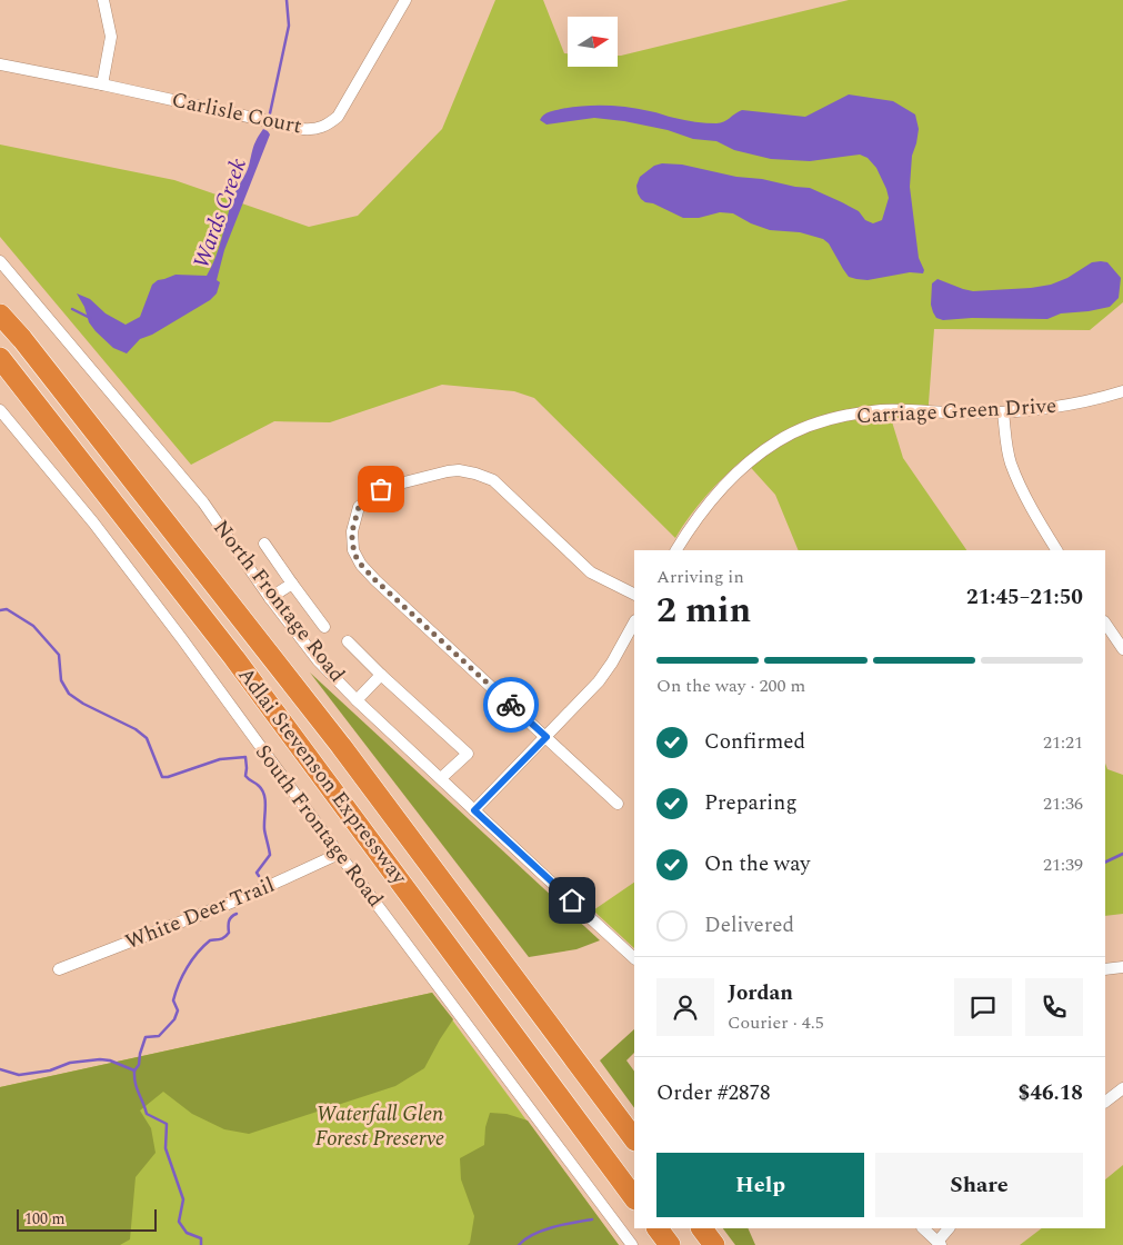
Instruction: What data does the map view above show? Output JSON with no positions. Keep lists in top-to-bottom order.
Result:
{
  "streets": {
    "highway": ["Adlai Stevenson Expressway"],
    "street": [
      "Carlisle Court",
      "Carriage Green Drive",
      "North Frontage Road",
      "South Frontage Road",
      "White Deer Trail"
    ]
  },
  "crossings": [
    ["South Frontage Road", "White Deer Trail"]
  ],
  "water": ["Wards Creek"],
  "parks": ["Waterfall Glen Forest Preserve"],
  "scale_bar": "100 m",
  "north": "right",
  "page": {
    "heading": ["2 min", "Arriving in", "21:45–21:50"],
    "panel": [
      "Jordan",
      "Courier · 4.5",
      "Order #2878",
      "$46.18"
    ],
    "bar": "On the way · 200 m",
    "list": [
      ["Confirmed", "21:21"],
      ["Preparing", "21:36"],
      ["On the way", "21:39"],
      "Delivered"
    ],
    "buttons": ["Help", "Share"],
    "scale": "100 m"
  }
}
